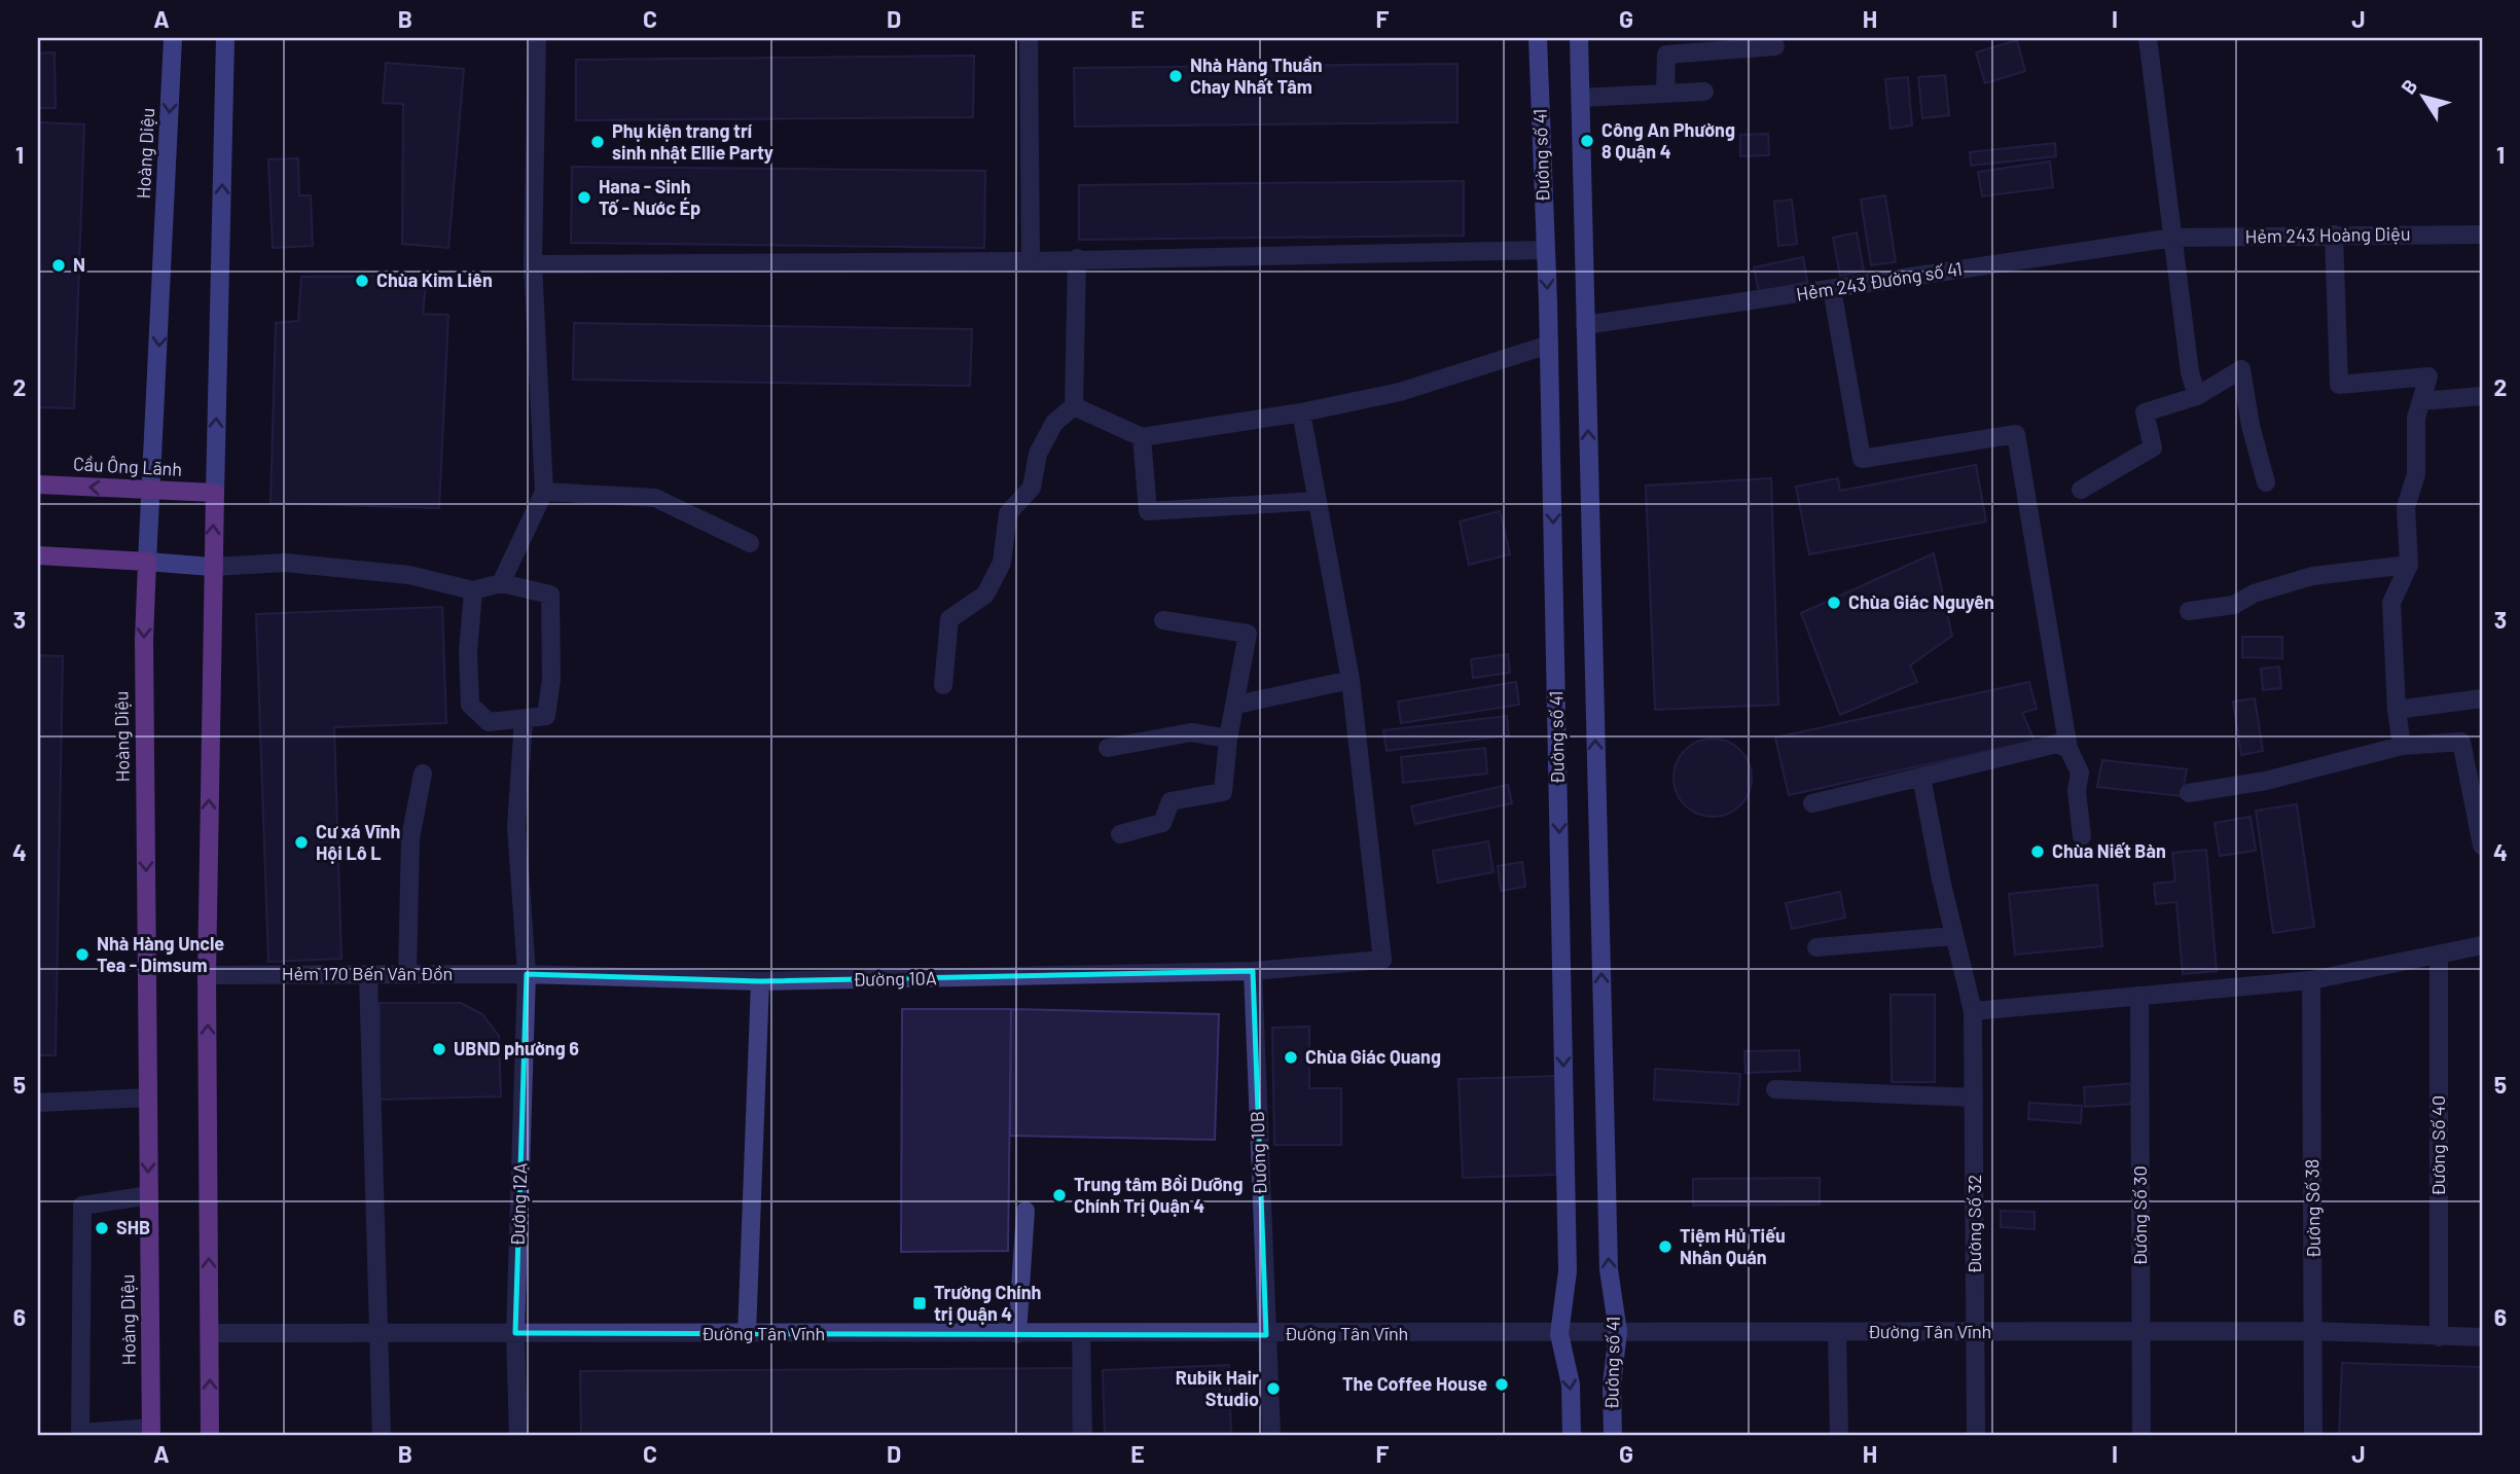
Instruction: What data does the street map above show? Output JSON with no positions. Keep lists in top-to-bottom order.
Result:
{
  "streets": {
    "main road": ["Hoàng Diệu", "Cầu Ông Lãnh"],
    "street": [
      "Đường số 41",
      "Hẻm 243 Hoàng Diệu",
      "Hẻm 243 Đường số 41",
      "Hẻm 170 Bến Vân Đồn",
      "Đường 10A",
      "Đường Số 40",
      "Đường 10B",
      "Đường 12A",
      "Đường Số 38",
      "Đường Số 30",
      "Đường Số 32",
      "Đường Tân Vĩnh"
    ]
  },
  "crossings": [
    ["Hoàng Diệu", "Cầu Ông Lãnh"],
    ["Đường số 41", "Hẻm 243 Đường số 41"],
    ["Đường số 41", "Đường Tân Vĩnh"],
    ["Hẻm 243 Hoàng Diệu", "Hẻm 243 Đường số 41"],
    ["Hẻm 170 Bến Vân Đồn", "Đường 10A"],
    ["Hẻm 170 Bến Vân Đồn", "Đường 12A"],
    ["Đường 10A", "Đường 10B"],
    ["Đường 10A", "Đường 12A"],
    ["Đường Số 40", "Đường Tân Vĩnh"],
    ["Đường 10B", "Đường Tân Vĩnh"],
    ["Đường 12A", "Đường Tân Vĩnh"],
    ["Đường Số 38", "Đường Tân Vĩnh"],
    ["Đường Số 30", "Đường Tân Vĩnh"],
    ["Đường Số 32", "Đường Tân Vĩnh"]
  ],
  "places": {
    "other": [
      "Nhà Hàng Thuần Chay Nhất Tâm",
      "Công An Phường 8 Quận 4",
      "Phụ kiện trang trí sinh nhật Ellie Party",
      "Hana - Sinh Tố - Nước Ép",
      "N",
      "Chùa Kim Liên",
      "Chùa Giác Nguyên",
      "Cư xá Vĩnh Hội Lô L",
      "Chùa Niết Bàn",
      "Nhà Hàng Uncle Tea - Dimsum",
      "UBND phường 6",
      "Chùa Giác Quang",
      "Trung tâm Bồi Dưỡng Chính Trị Quận 4",
      "SHB",
      "Tiệm Hủ Tiếu Nhân Quán",
      "The Coffee House",
      "Rubik Hair Studio"
    ],
    "transit": ["Trường Chính trị Quận 4"]
  },
  "north": "top left",
  "grid": {
    "columns": [
      "A",
      "B",
      "C",
      "D",
      "E",
      "F",
      "G",
      "H",
      "I",
      "J"
    ],
    "rows": [
      "1",
      "2",
      "3",
      "4",
      "5",
      "6"
    ]
  }
}
